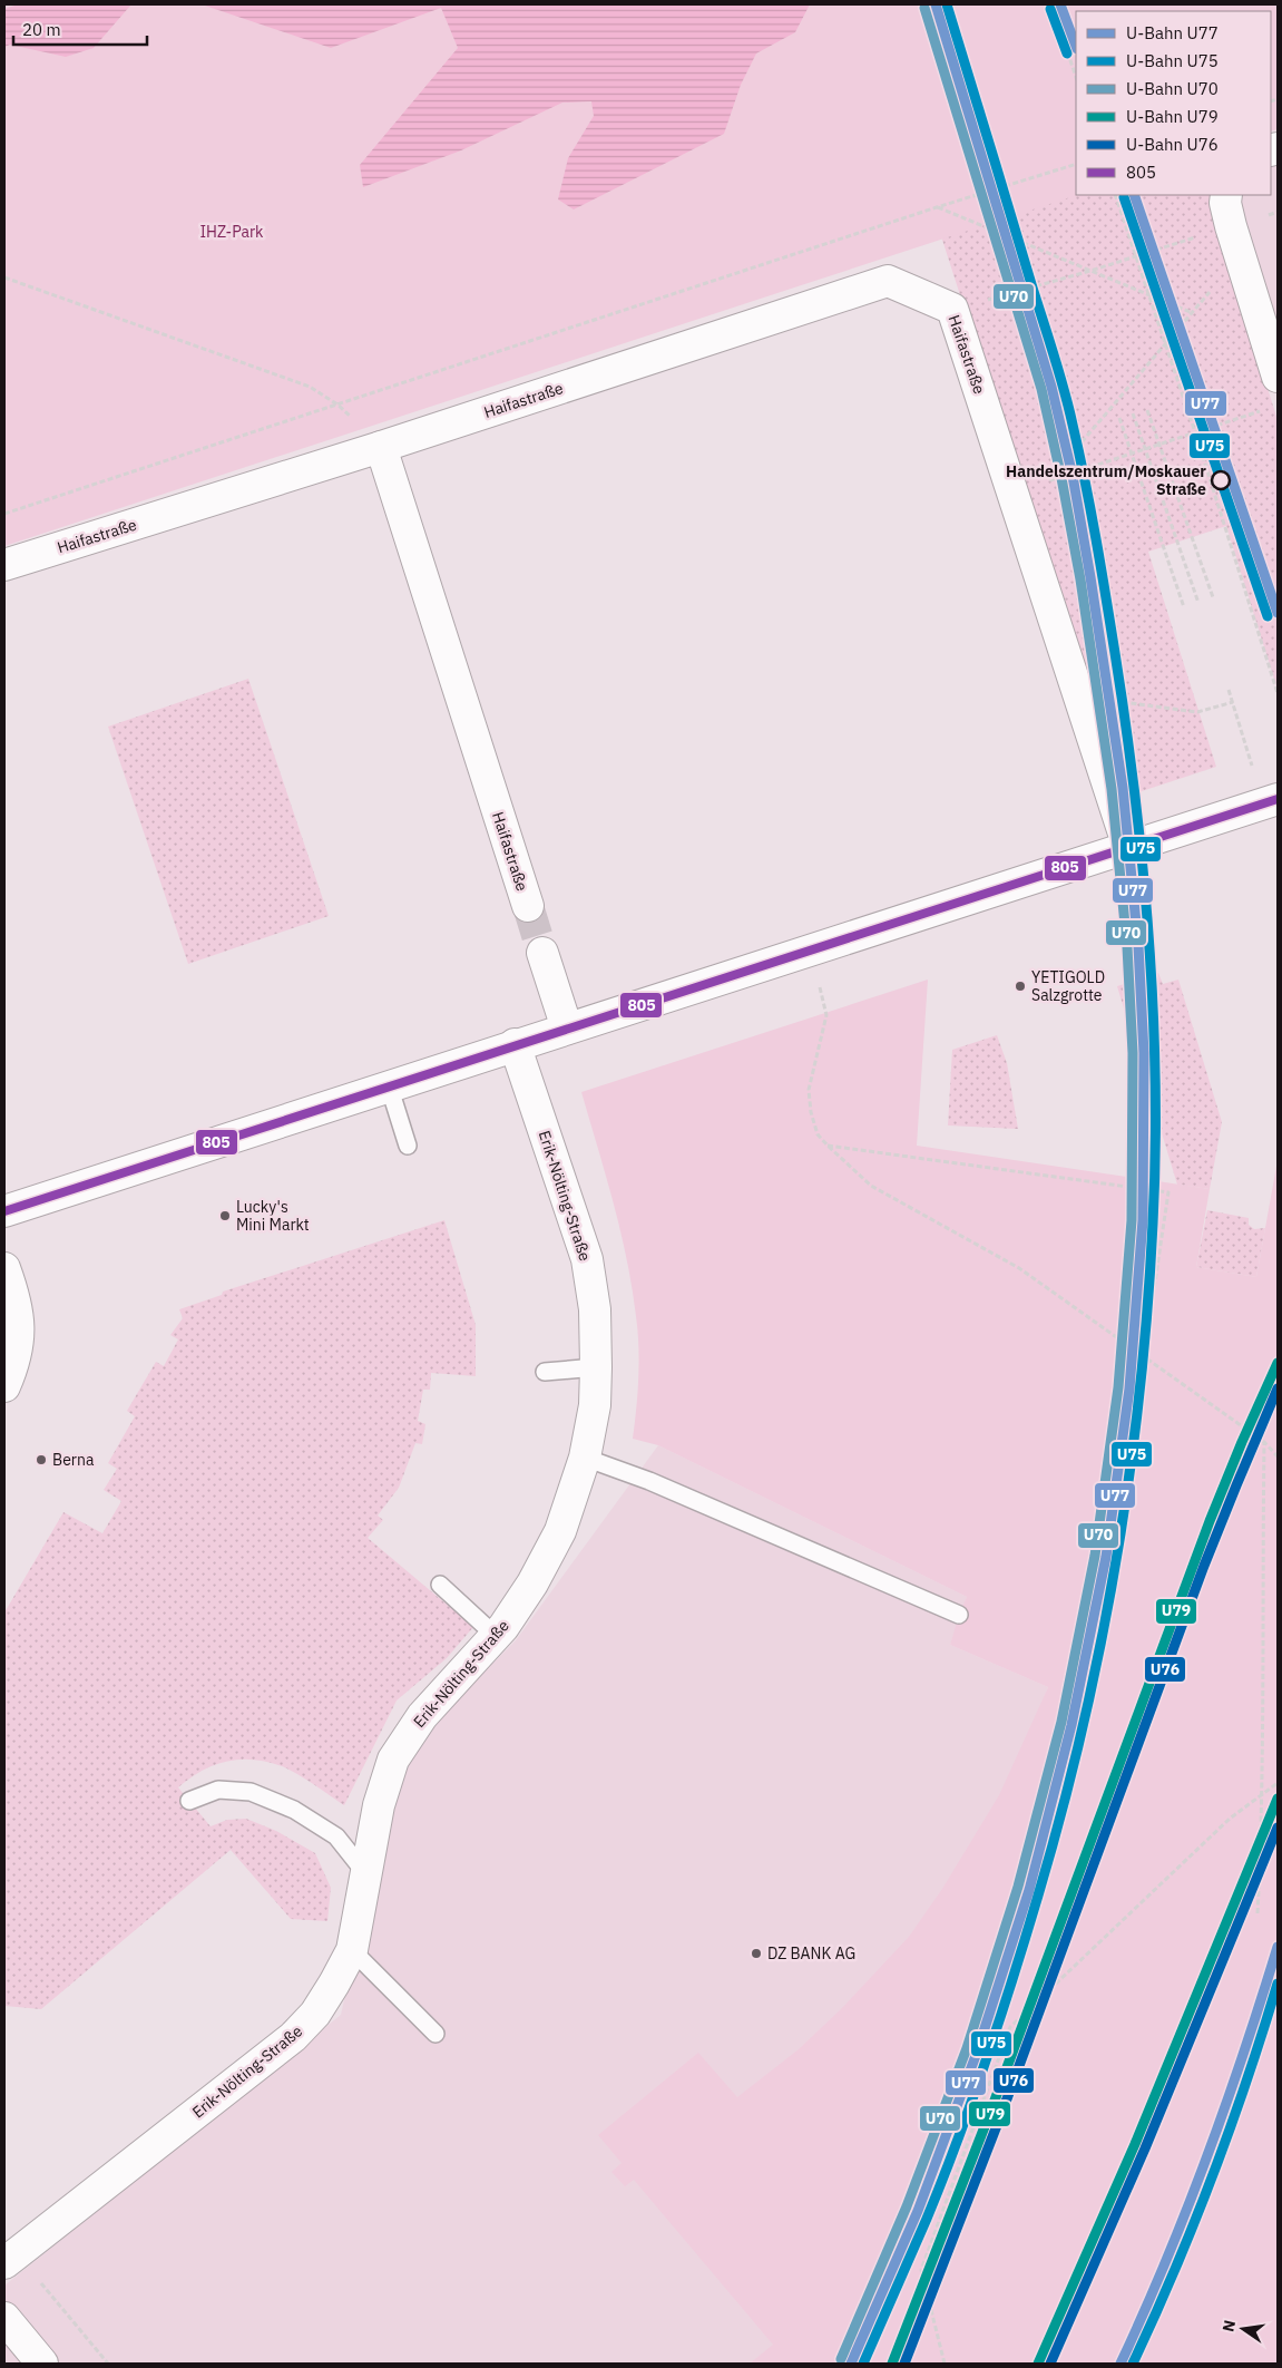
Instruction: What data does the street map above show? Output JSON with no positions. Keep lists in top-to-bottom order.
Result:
{
  "streets": {
    "street": ["Haifastraße", "Erik-Nölting-Straße"]
  },
  "parks": ["IHZ-Park"],
  "places": [
    "Handelszentrum/Moskauer Straße",
    "YETIGOLD Salzgrotte",
    "Lucky's Mini Markt",
    "Berna",
    "DZ BANK AG"
  ],
  "lines": [
    "metro line U77",
    "metro line U75",
    "metro line U70",
    "transit line 805",
    "metro line U79",
    "metro line U76"
  ],
  "legend": [
    "U-Bahn U77",
    "U-Bahn U75",
    "U-Bahn U70",
    "U-Bahn U79",
    "U-Bahn U76",
    "805"
  ],
  "scale_bar": "20 m",
  "north": "left"
}
